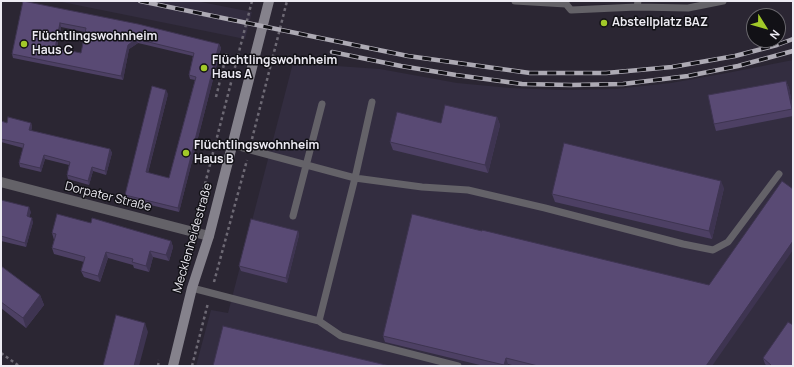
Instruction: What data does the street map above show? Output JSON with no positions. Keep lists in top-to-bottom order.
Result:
{
  "streets": {
    "main road": ["Mecklenheidestraße"],
    "street": ["Dorpater Straße"]
  },
  "crossings": [
    ["Dorpater Straße", "Mecklenheidestraße"]
  ],
  "places": [
    "Abstellplatz BAZ",
    "Flüchtlingswohnheim Haus C",
    "Flüchtlingswohnheim Haus A",
    "Flüchtlingswohnheim Haus B"
  ],
  "north": "bottom right"
}
